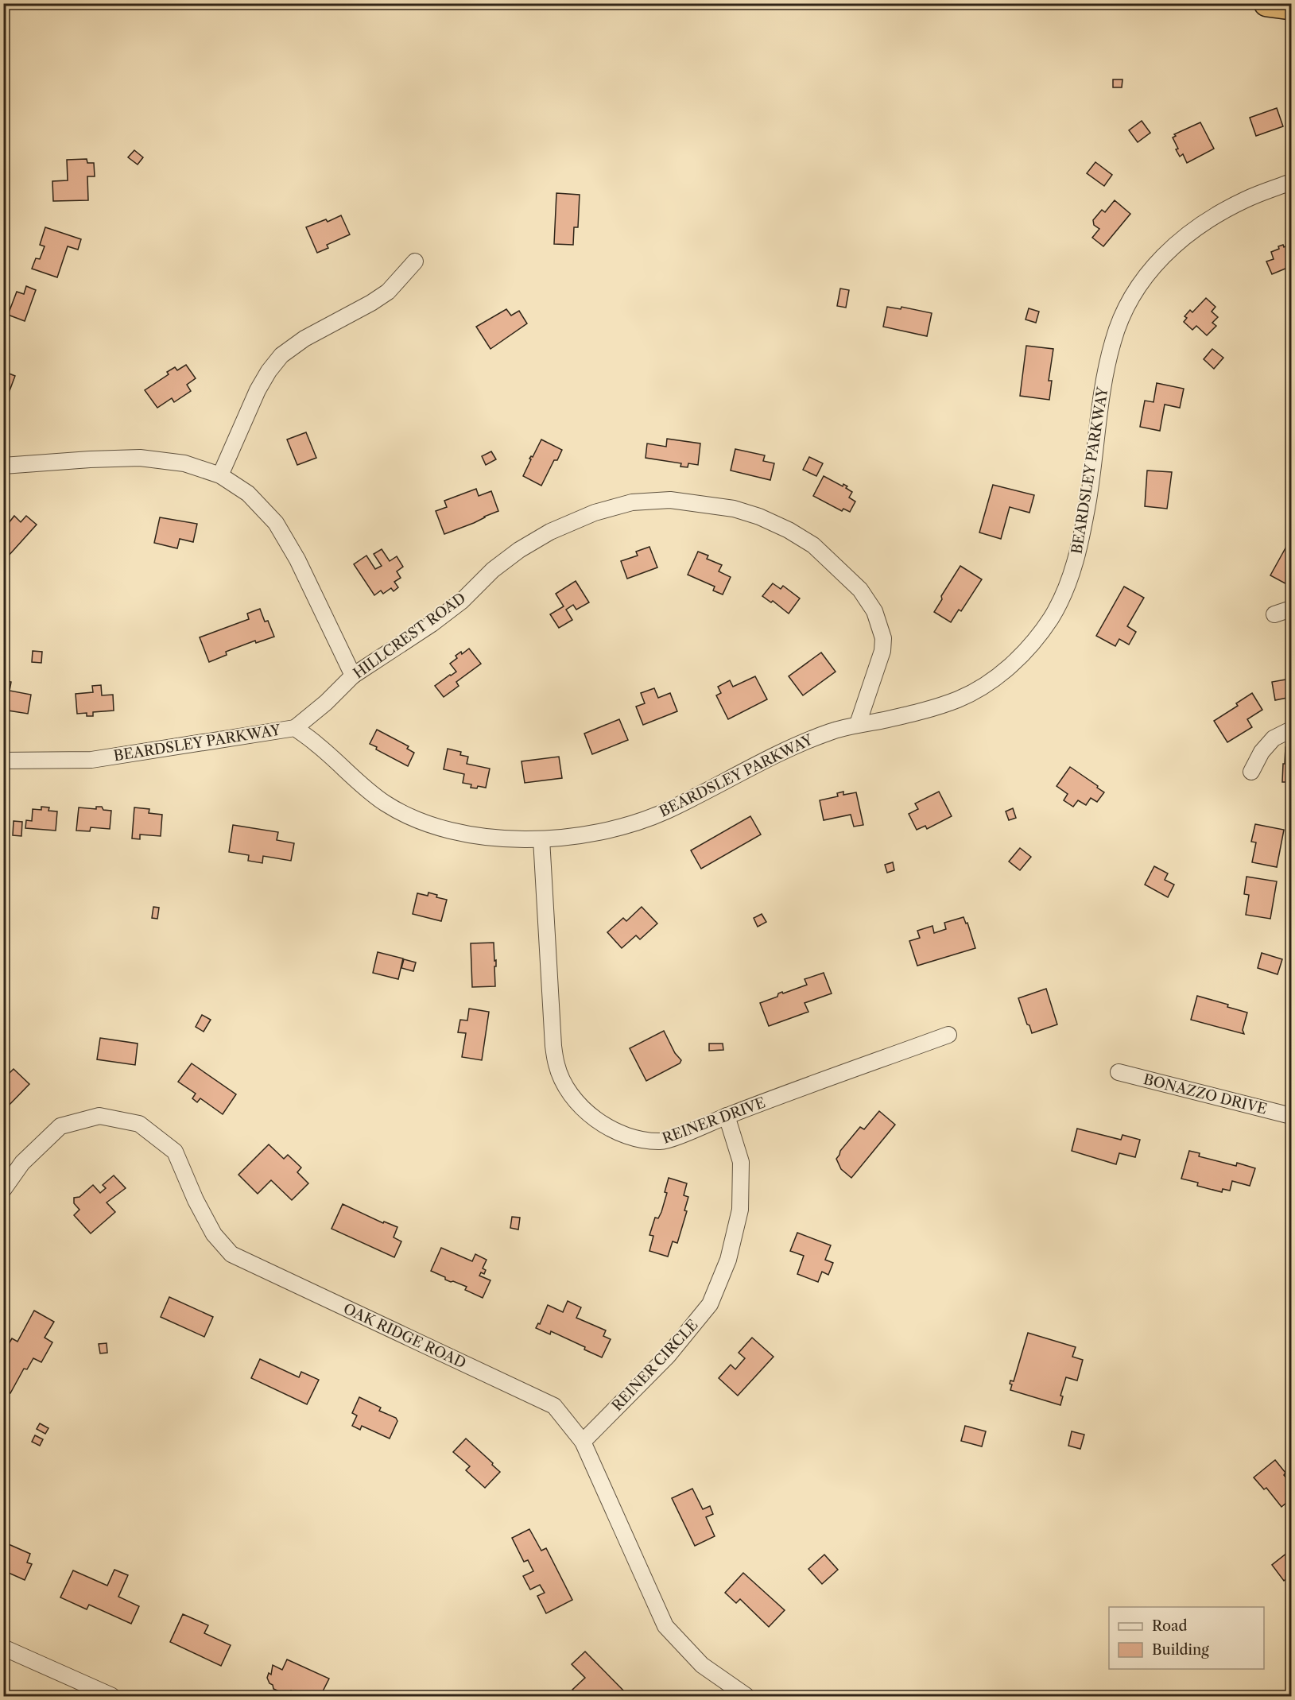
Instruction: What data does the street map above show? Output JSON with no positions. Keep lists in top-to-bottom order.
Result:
{
  "streets": {
    "street": [
      "BEARDSLEY PARKWAY",
      "HILLCREST ROAD",
      "BONAZZO DRIVE",
      "REINER DRIVE",
      "OAK RIDGE ROAD",
      "REINER CIRCLE"
    ]
  },
  "crossings": [
    ["BEARDSLEY PARKWAY", "HILLCREST ROAD"],
    ["BEARDSLEY PARKWAY", "REINER DRIVE"],
    ["REINER DRIVE", "REINER CIRCLE"],
    ["OAK RIDGE ROAD", "REINER CIRCLE"]
  ],
  "legend": ["Road", "Building"]
}
